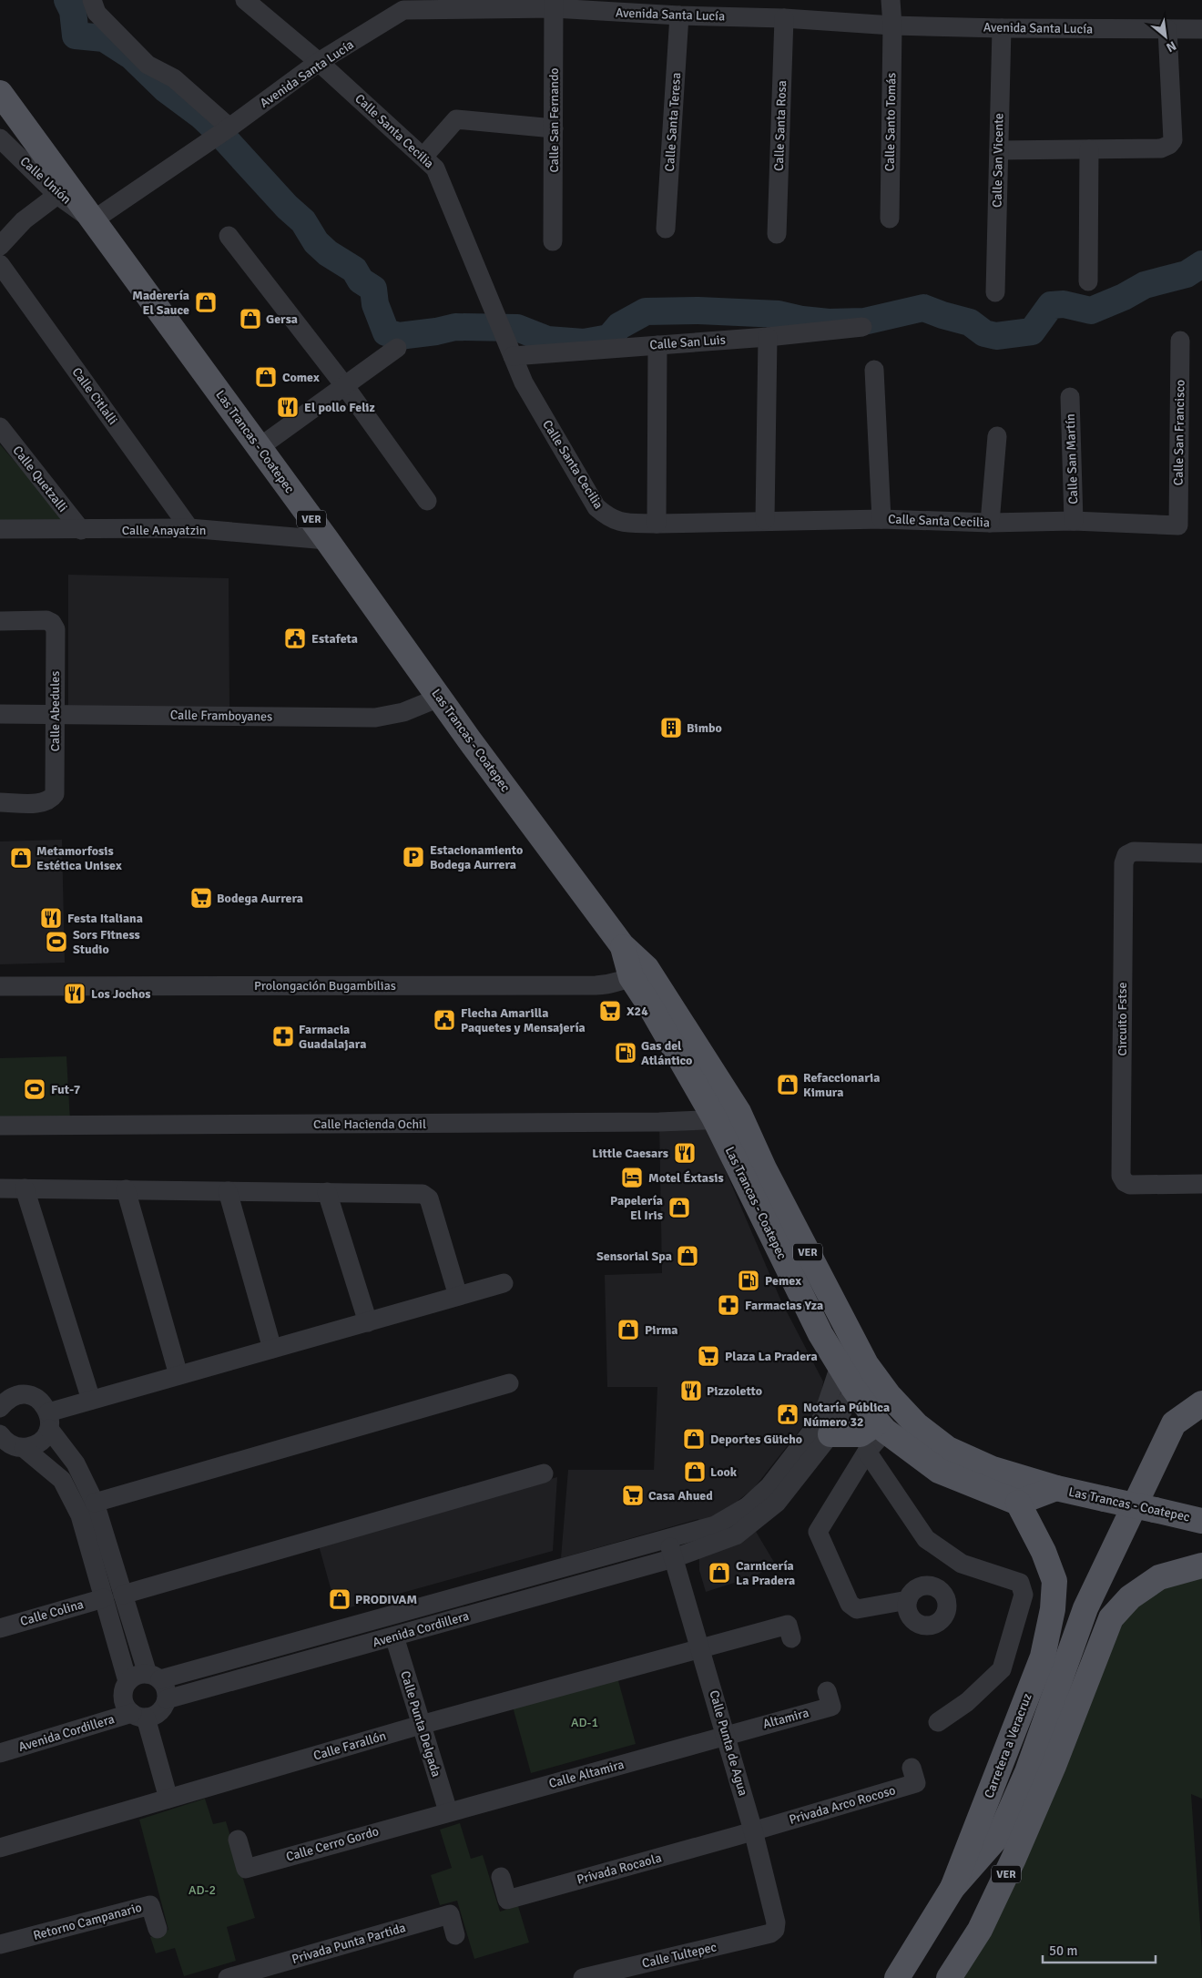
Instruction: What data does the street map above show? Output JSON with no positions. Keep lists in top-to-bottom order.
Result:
{
  "streets": {
    "main road": ["Las Trancas - Coatepec", "VER", "Carretera a Veracruz"],
    "street": [
      "Avenida Santa Lucía",
      "Calle San Fernando",
      "Calle Santa Teresa",
      "Calle Santo Tomás",
      "Calle Santa Rosa",
      "Calle Santa Cecilia",
      "Calle San Vicente",
      "Calle Unión",
      "Calle San Luis",
      "Calle Citlalli",
      "Calle San Francisco",
      "Calle San Martín",
      "Calle Quetzalli",
      "Calle Anayatzin",
      "Calle Abedules",
      "Calle Framboyanes",
      "Prolongación Bugambilias",
      "Circuito Fstse",
      "Calle Hacienda Ochil",
      "Calle Colina",
      "Avenida Cordillera",
      "Altamira",
      "Calle Punta Delgada",
      "Calle Punta de Agua",
      "Calle Farallón",
      "Calle Altamira",
      "Privada Arco Rocoso",
      "Calle Cerro Gordo",
      "Privada Rocaola",
      "Retorno Campanario",
      "Privada Punta Partida",
      "Calle Tultepec"
    ]
  },
  "crossings": [
    ["Avenida Santa Lucía", "Calle San Fernando"],
    ["Avenida Santa Lucía", "Calle Santa Teresa"],
    ["Avenida Santa Lucía", "Calle Santo Tomás"],
    ["Avenida Santa Lucía", "Calle Santa Rosa"],
    ["Avenida Santa Lucía", "Calle Santa Cecilia"],
    ["Avenida Santa Lucía", "Calle San Vicente"],
    ["Avenida Santa Lucía", "Calle Unión"],
    ["Avenida Santa Lucía", "Las Trancas - Coatepec"],
    ["Calle Santa Cecilia", "Calle San Luis"],
    ["Calle Santa Cecilia", "Calle San Francisco"],
    ["Calle Santa Cecilia", "Calle San Martín"],
    ["Calle Unión", "Las Trancas - Coatepec"],
    ["Calle Citlalli", "Calle Anayatzin"],
    ["Las Trancas - Coatepec", "Calle Anayatzin"],
    ["Las Trancas - Coatepec", "Calle Framboyanes"],
    ["Las Trancas - Coatepec", "Prolongación Bugambilias"],
    ["Las Trancas - Coatepec", "Calle Hacienda Ochil"],
    ["Las Trancas - Coatepec", "Avenida Cordillera"],
    ["Las Trancas - Coatepec", "Carretera a Veracruz"],
    ["Calle Quetzalli", "Calle Anayatzin"],
    ["Calle Abedules", "Calle Framboyanes"],
    ["Avenida Cordillera", "Calle Punta Delgada"],
    ["Avenida Cordillera", "Calle Punta de Agua"],
    ["Altamira", "Calle Punta de Agua"],
    ["Altamira", "Calle Altamira"],
    ["Calle Punta Delgada", "Calle Farallón"],
    ["Calle Punta Delgada", "Calle Altamira"],
    ["Calle Punta Delgada", "Calle Cerro Gordo"],
    ["Calle Punta de Agua", "Calle Farallón"],
    ["Calle Punta de Agua", "Calle Altamira"],
    ["Calle Punta de Agua", "Privada Arco Rocoso"],
    ["Calle Punta de Agua", "Privada Rocaola"],
    ["Calle Punta de Agua", "Calle Tultepec"],
    ["Calle Altamira", "Calle Cerro Gordo"],
    ["Privada Arco Rocoso", "Privada Rocaola"]
  ],
  "parks": ["AD-1", "AD-2"],
  "places": {
    "shop": [
      "Maderería El Sauce",
      "Gersa",
      "Comex",
      "Metamorfosis Estética Unisex",
      "Refaccionaria Kimura",
      "Papelería El Iris",
      "Sensorial Spa",
      "Pirma",
      "Deportes Güicho",
      "Look",
      "Carnicería La Pradera",
      "PRODIVAM"
    ],
    "restaurant": [
      "El pollo Feliz",
      "Festa Italiana",
      "Los Jochos",
      "Little Caesars",
      "Pizzoletto"
    ],
    "public building": ["Estafeta", "Flecha Amarilla Paquetes y Mensajería", "Notaría Pública Número 32"],
    "building": ["Bimbo"],
    "parking": ["Estacionamiento Bodega Aurrera"],
    "supermarket": [
      "Bodega Aurrera",
      "X24",
      "Plaza La Pradera",
      "Casa Ahued"
    ],
    "sports": ["Sors Fitness Studio", "Fut-7"],
    "pharmacy": ["Farmacia Guadalajara", "Farmacias Yza"],
    "fuel station": ["Gas del Atlántico", "Pemex"],
    "hotel": ["Motel Éxtasis"]
  },
  "scale_bar": "50 m",
  "north": "bottom right"
}
